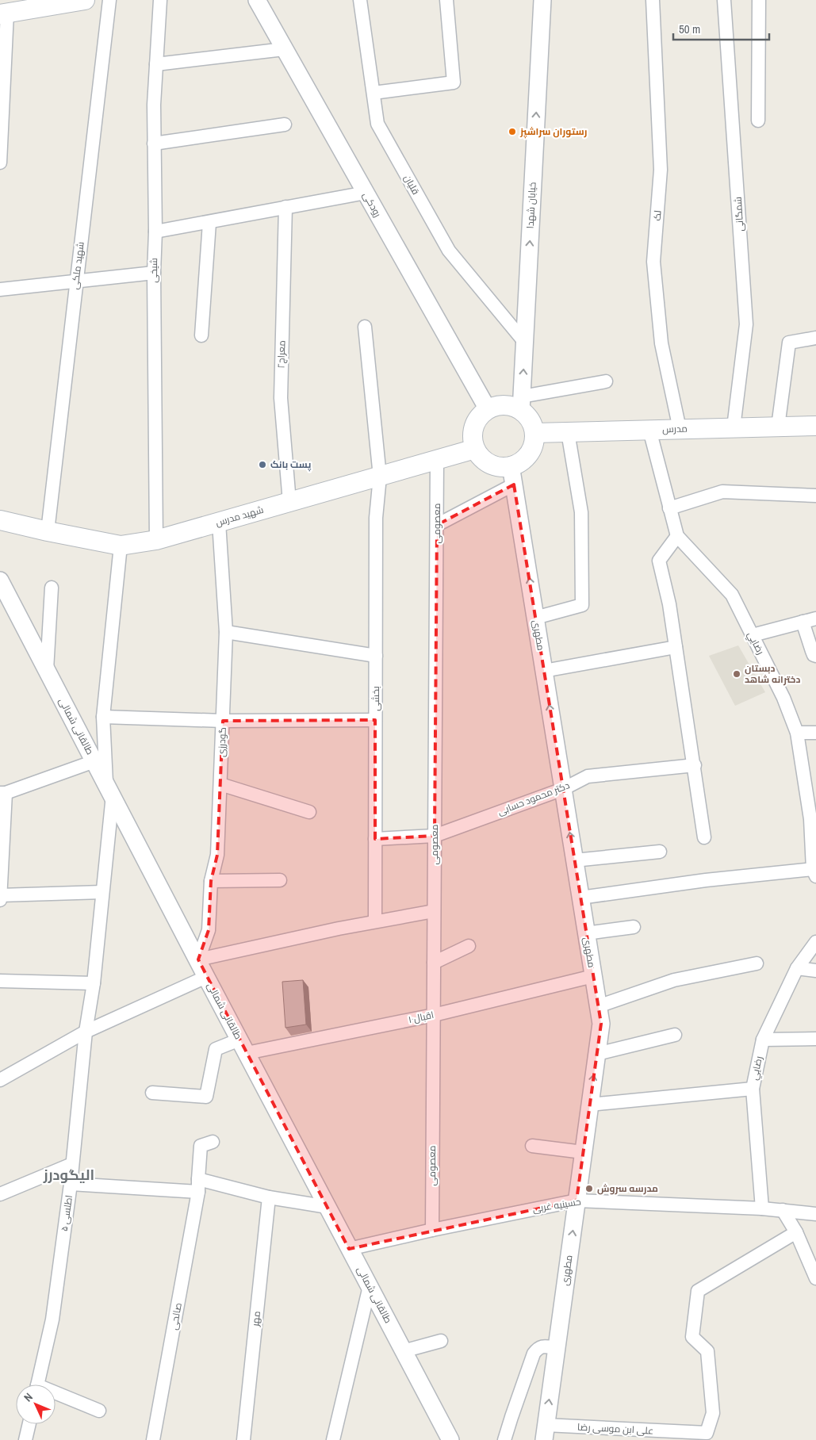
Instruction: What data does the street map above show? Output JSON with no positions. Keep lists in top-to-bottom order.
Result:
{
  "streets": {
    "main road": ["مدرس", "شهید مدرس"],
    "street": [
      "قلیان",
      "رودکی",
      "خیابان شهدا",
      "شمگانی",
      "لک",
      "شهید ملکی",
      "شیخی",
      "معراج۲",
      "معصومی",
      "مطهری",
      "رضایي",
      "بخشی",
      "طالقانی شمالی",
      "گودرزی",
      "دکتر محمود حسابی",
      "اقبال۱۰",
      "حسینیه غربی",
      "اطلسی ۵",
      "صالحی",
      "مهر",
      "علی ابن موسی رضا"
    ]
  },
  "crossings": [
    ["قلیان", "خیابان شهدا"],
    ["رودکی", "خیابان شهدا"],
    ["رودکی", "مدرس"],
    ["رودکی", "شهید مدرس"],
    ["رودکی", "مطهری"],
    ["خیابان شهدا", "مدرس"],
    ["خیابان شهدا", "شهید مدرس"],
    ["خیابان شهدا", "مطهری"],
    ["شمگانی", "مدرس"],
    ["لک", "مدرس"],
    ["شهید ملکی", "شهید مدرس"],
    ["شیخی", "شهید مدرس"],
    ["معراج۲", "شهید مدرس"],
    ["مدرس", "شهید مدرس"],
    ["مدرس", "مطهری"],
    ["مدرس", "رضایي"],
    ["شهید مدرس", "معصومی"],
    ["شهید مدرس", "مطهری"],
    ["شهید مدرس", "بخشی"],
    ["شهید مدرس", "گودرزی"],
    ["شهید مدرس", "اطلسی ۵"],
    ["معصومی", "دکتر محمود حسابی"],
    ["معصومی", "اقبال۱۰"],
    ["معصومی", "حسینیه غربی"],
    ["مطهری", "دکتر محمود حسابی"],
    ["مطهری", "اقبال۱۰"],
    ["مطهری", "حسینیه غربی"],
    ["مطهری", "علی ابن موسی رضا"],
    ["رضایي", "حسینیه غربی"],
    ["بخشی", "دکتر محمود حسابی"],
    ["طالقانی شمالی", "گودرزی"],
    ["طالقانی شمالی", "اقبال۱۰"],
    ["طالقانی شمالی", "حسینیه غربی"],
    ["طالقانی شمالی", "اطلسی ۵"]
  ],
  "one_way": ["خیابان شهدا"],
  "districts": ["الیگودرز"],
  "places": [
    "رستوران سراشپز",
    "پست بانک",
    "دبستان دخترانه شاهد",
    "مدرسه سروش"
  ],
  "scale_bar": "50 m",
  "north": "top left"
}
